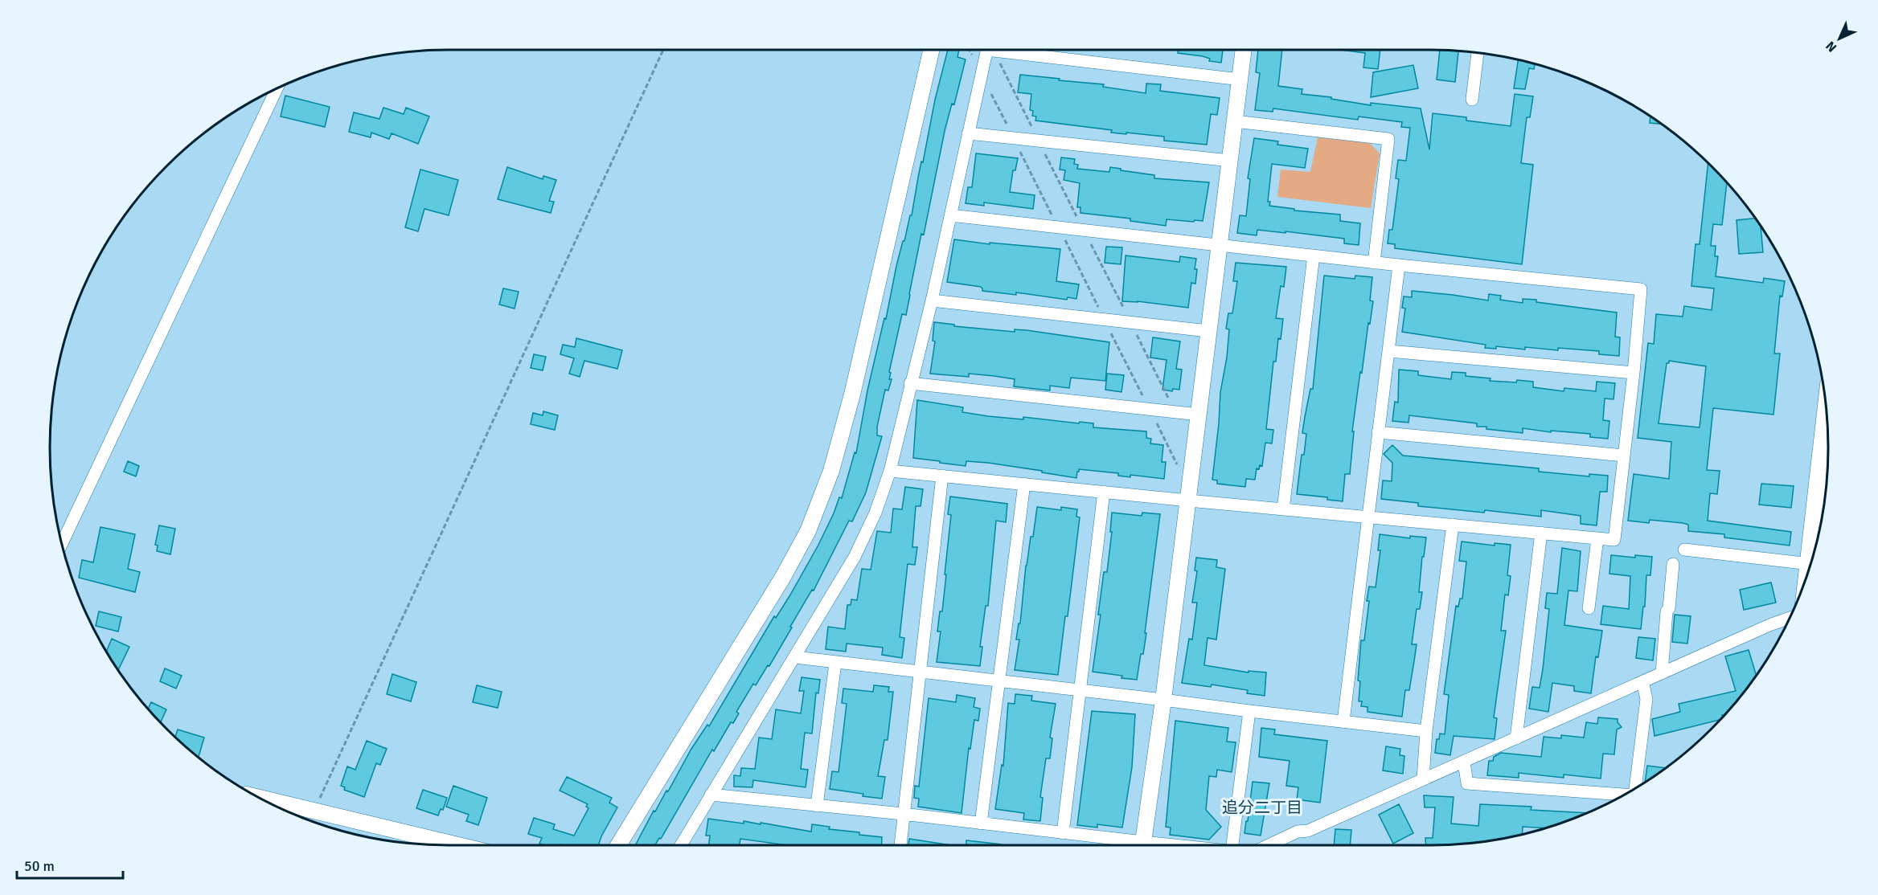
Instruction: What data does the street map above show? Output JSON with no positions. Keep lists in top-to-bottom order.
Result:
{
  "districts": ["追分二丁目"],
  "scale_bar": "50 m",
  "north": "bottom left"
}
